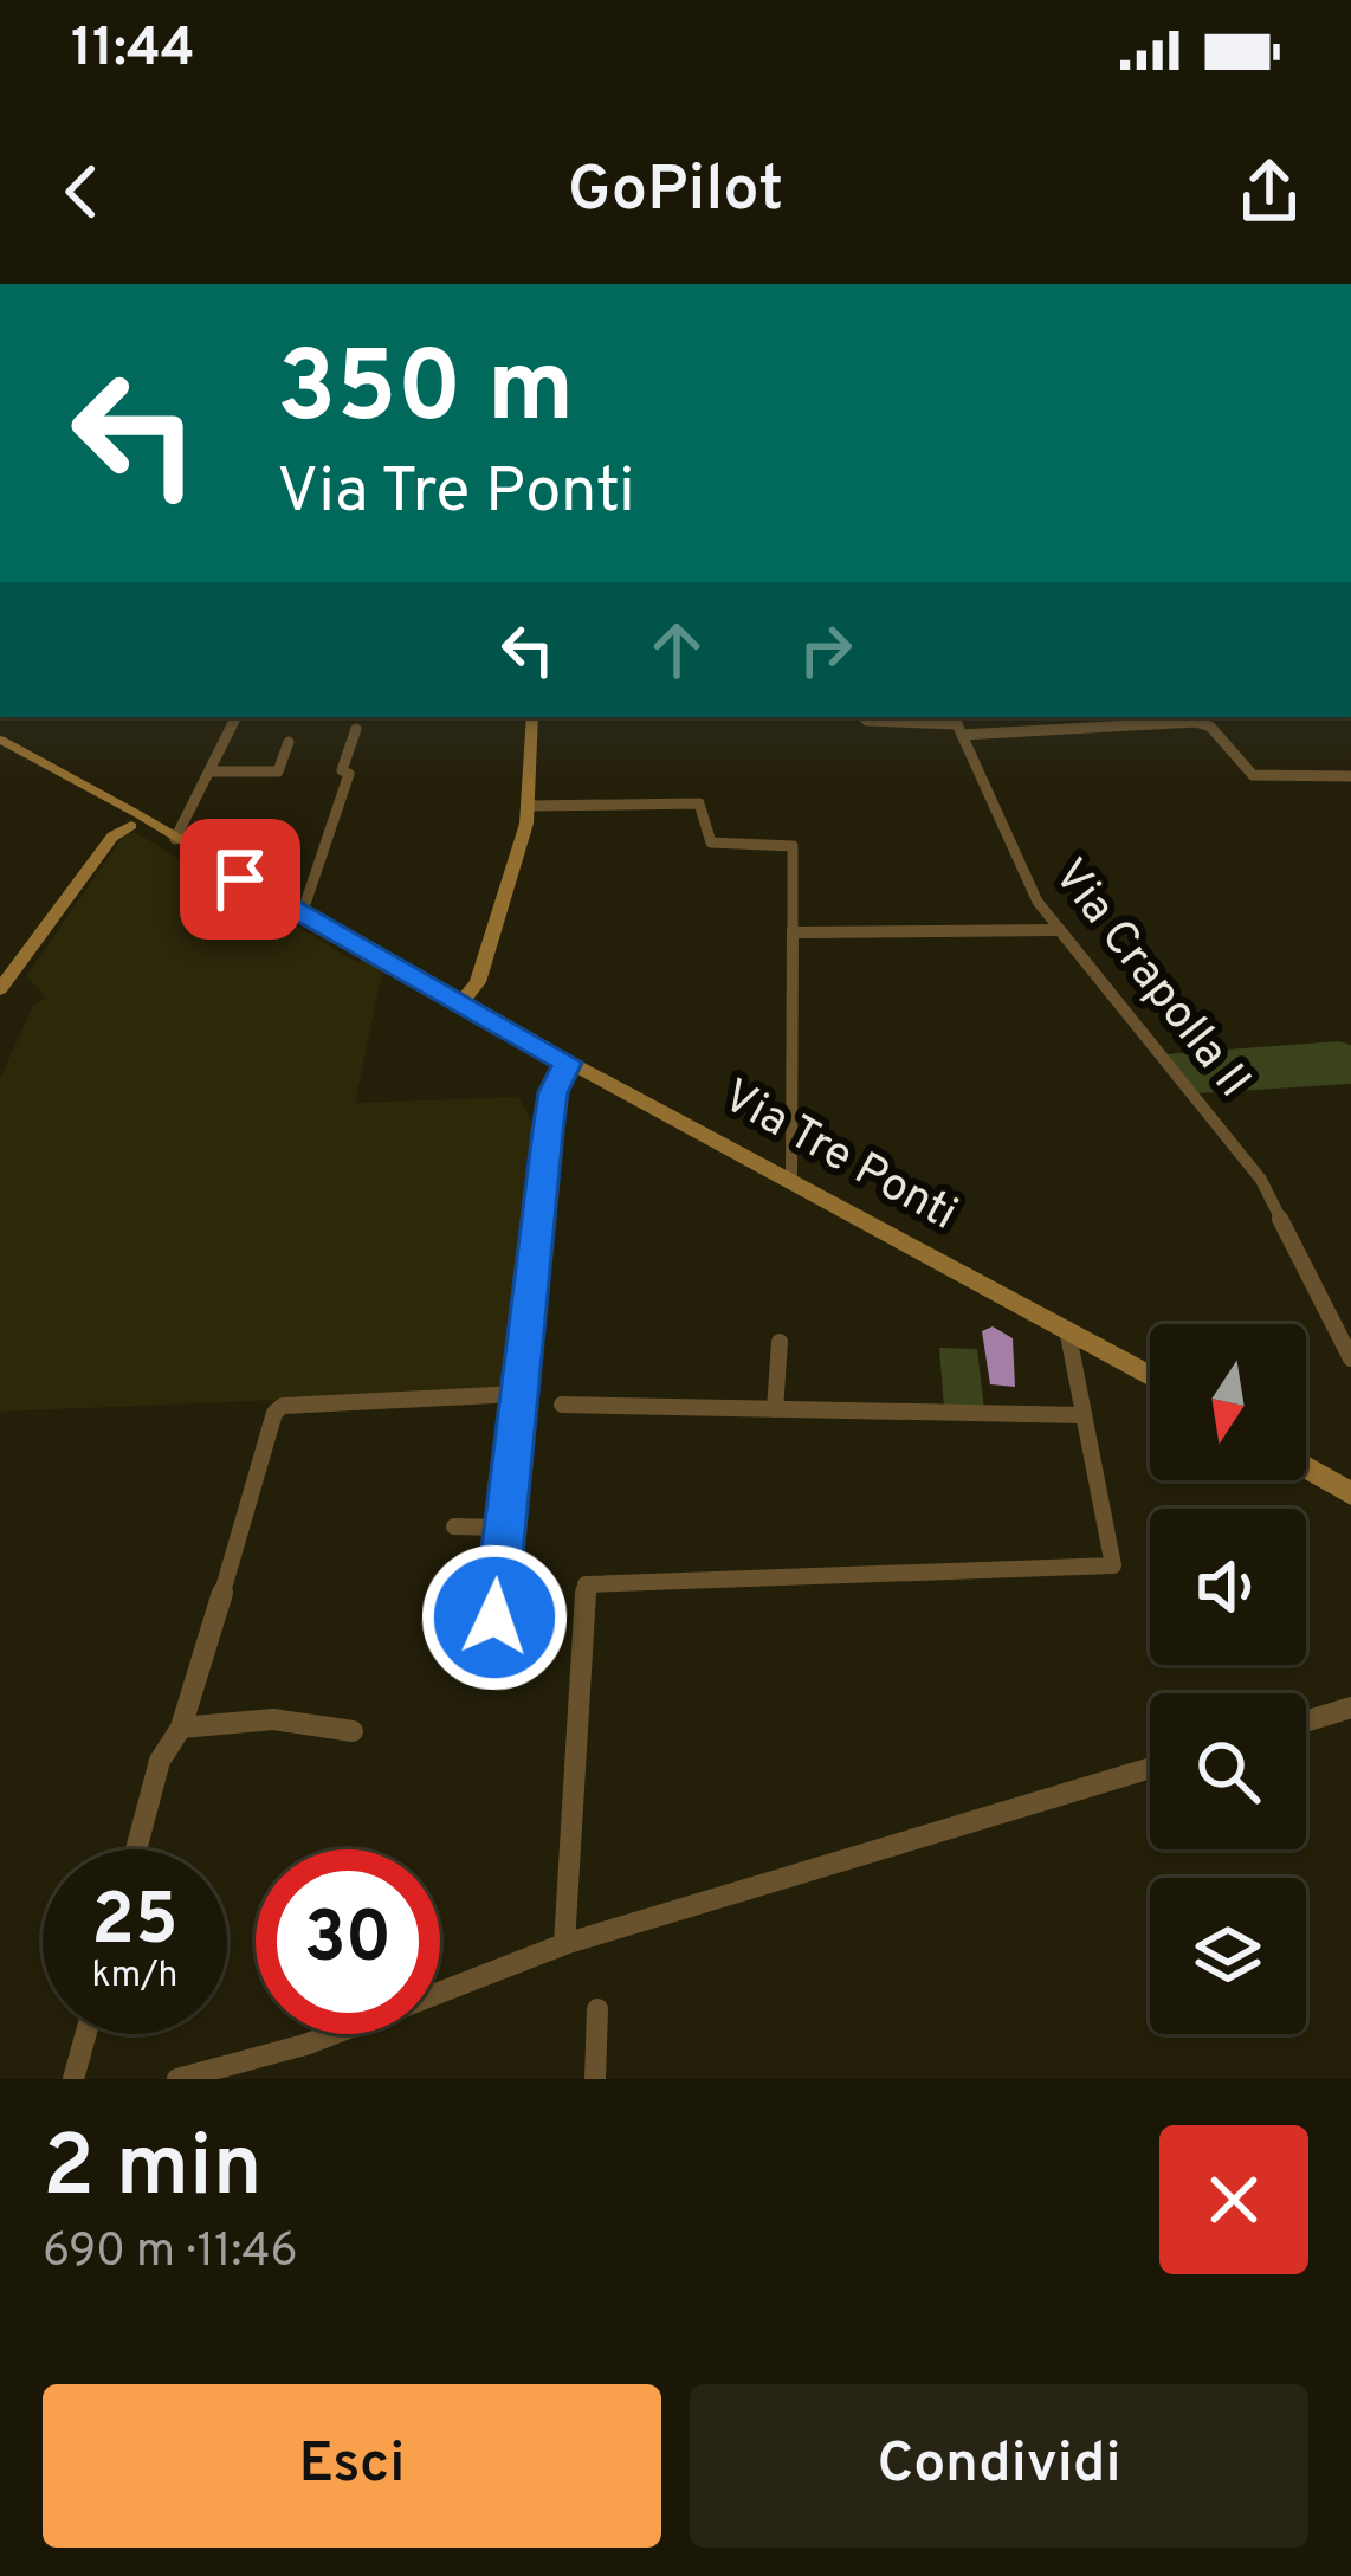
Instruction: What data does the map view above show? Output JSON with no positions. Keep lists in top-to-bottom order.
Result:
{
  "streets": {
    "street": ["Via Crapolla II", "Via Tre Ponti"]
  },
  "north": "bottom",
  "page": {
    "status": "11:44",
    "header": "GoPilot",
    "turn": ["350 m", "Via Tre Ponti"],
    "speed": "25 km/h",
    "limit": "30",
    "heading": ["2 min", "690 m · 11:46"],
    "buttons": ["Esci", "Condividi"]
  }
}
